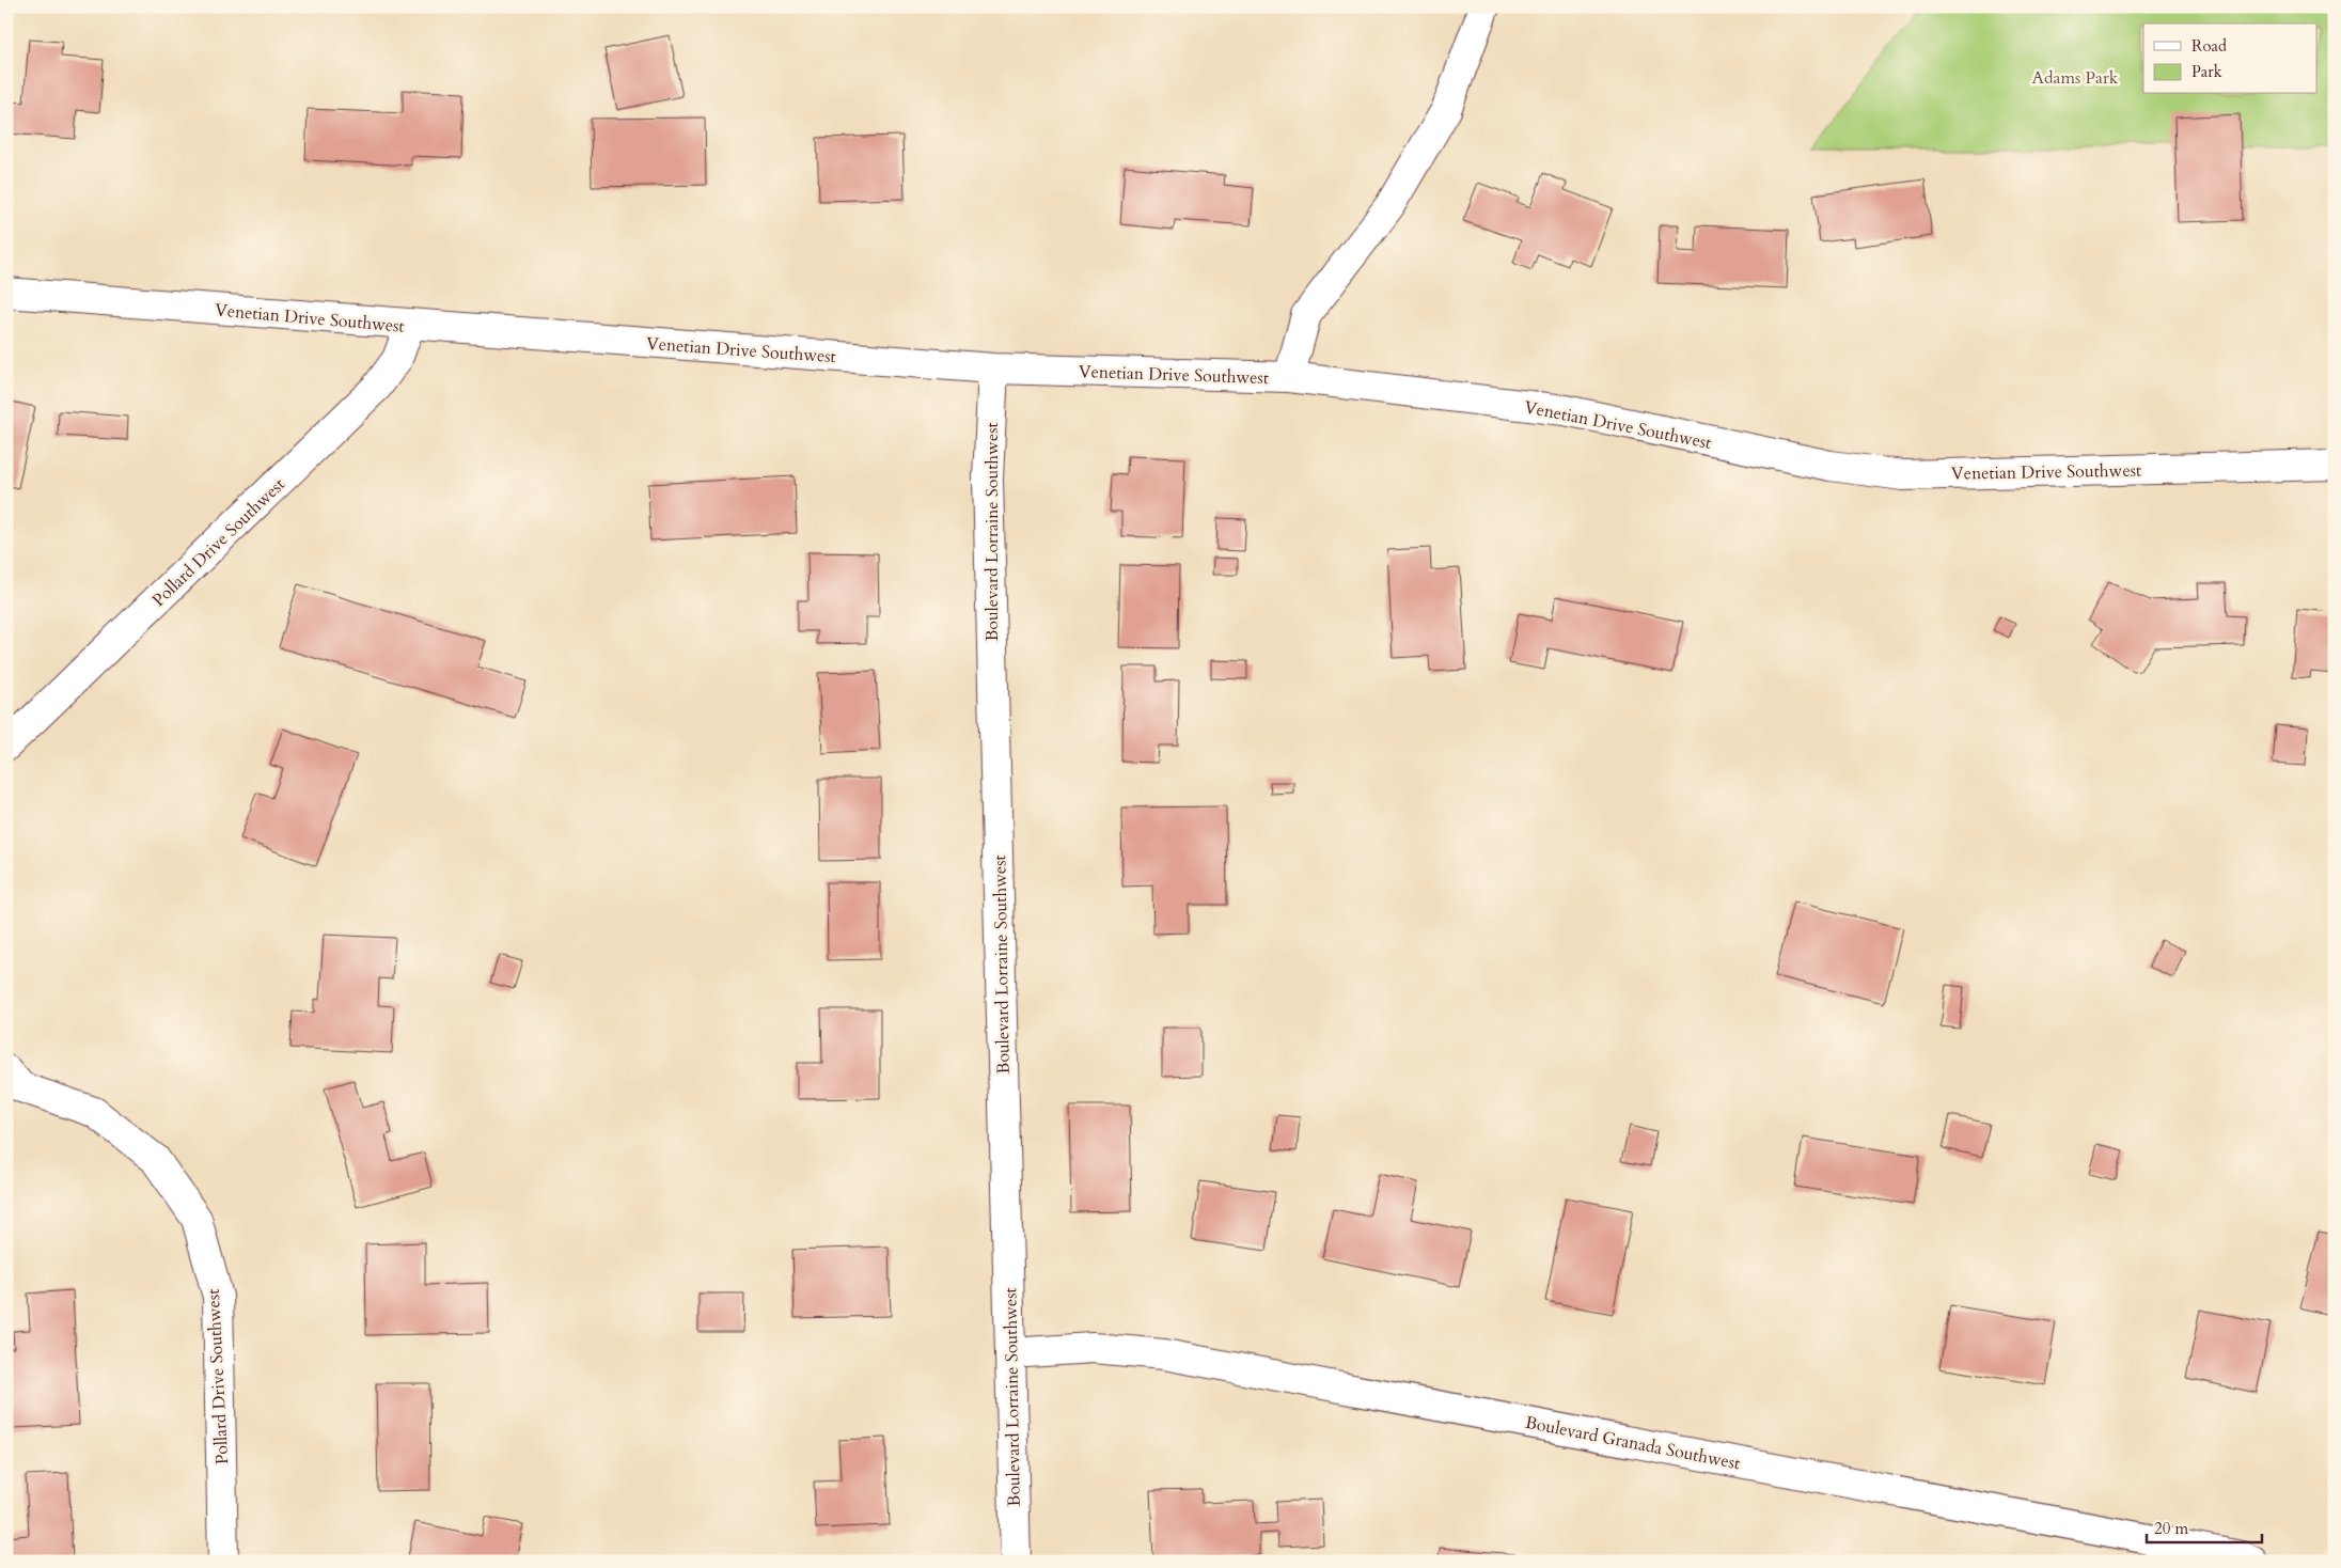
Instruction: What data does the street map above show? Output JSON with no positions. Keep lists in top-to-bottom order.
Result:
{
  "streets": {
    "street": [
      "Venetian Drive Southwest",
      "Boulevard Lorraine Southwest",
      "Pollard Drive Southwest",
      "Boulevard Granada Southwest"
    ]
  },
  "crossings": [
    ["Venetian Drive Southwest", "Boulevard Lorraine Southwest"],
    ["Venetian Drive Southwest", "Pollard Drive Southwest"],
    ["Boulevard Lorraine Southwest", "Boulevard Granada Southwest"]
  ],
  "parks": ["Adams Park"],
  "legend": ["Road", "Park"],
  "scale_bar": "20 m"
}
